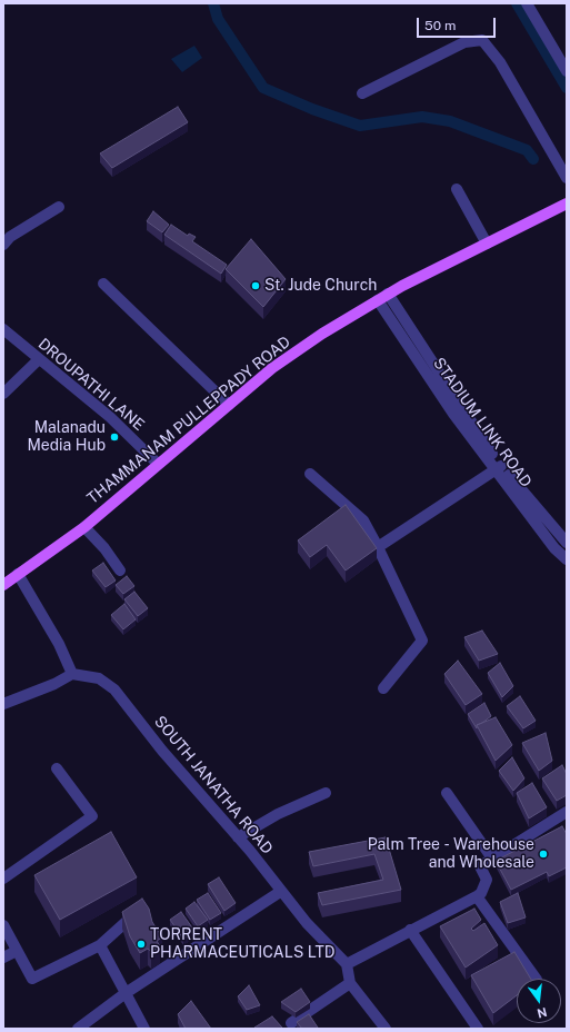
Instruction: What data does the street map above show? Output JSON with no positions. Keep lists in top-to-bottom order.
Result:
{
  "streets": {
    "main road": ["THAMMANAM PULLEPPADY ROAD"],
    "street": ["DROUPATHI LANE", "STADIUM LINK ROAD", "SOUTH JANATHA ROAD"]
  },
  "crossings": [
    ["DROUPATHI LANE", "THAMMANAM PULLEPPADY ROAD"],
    ["THAMMANAM PULLEPPADY ROAD", "STADIUM LINK ROAD"]
  ],
  "places": [
    "St. Jude Church",
    "Malanadu Media Hub",
    "Palm Tree - Warehouse and Wholesale",
    "TORRENT PHARMACEUTICALS LTD"
  ],
  "scale_bar": "50 m",
  "north": "bottom"
}
